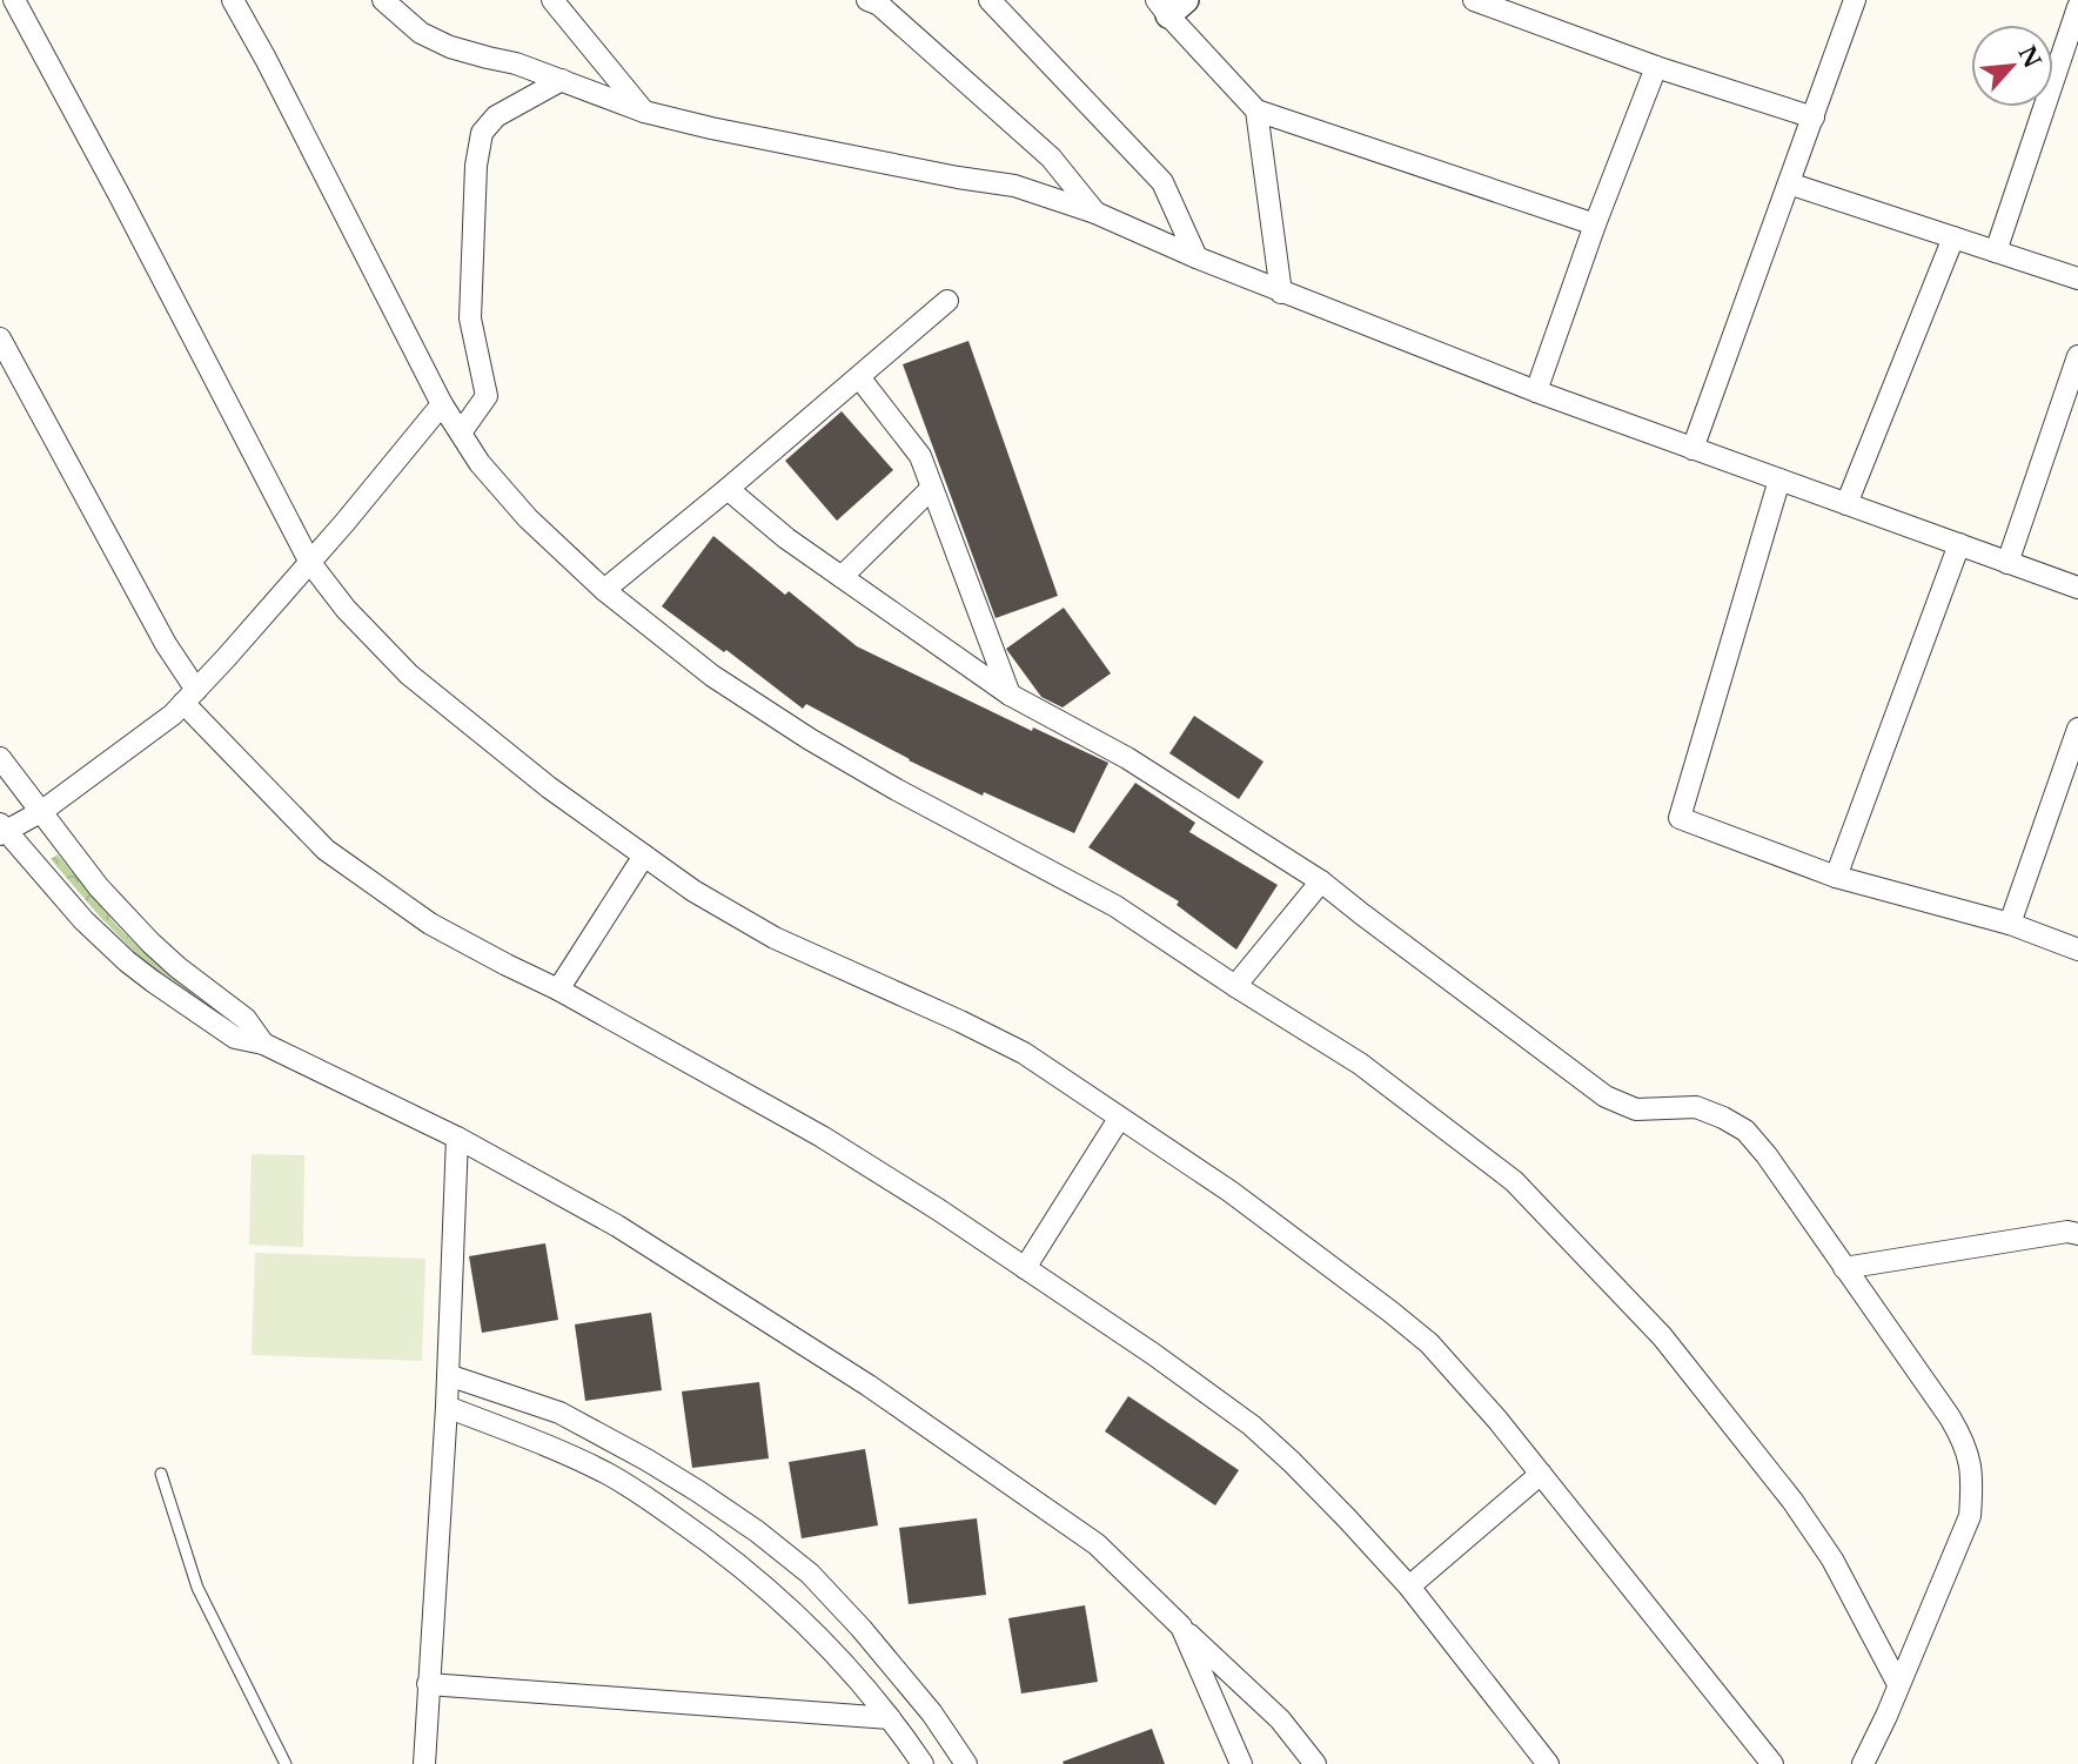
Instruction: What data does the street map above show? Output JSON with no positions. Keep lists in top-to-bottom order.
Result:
{
  "north": "top right"
}
